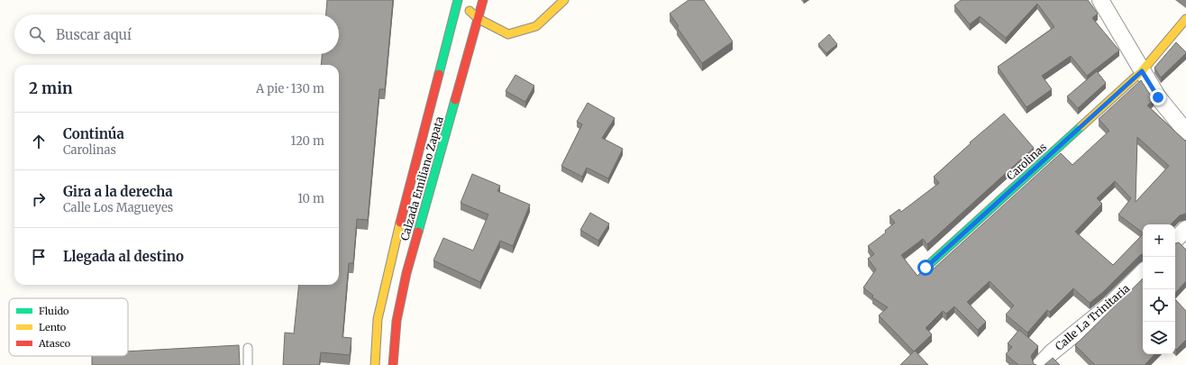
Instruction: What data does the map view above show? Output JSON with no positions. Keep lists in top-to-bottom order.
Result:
{
  "streets": {
    "main road": ["Carolinas", "Calzada Emiliano Zapata"],
    "street": ["Calle La Trinitaria"]
  },
  "legend": ["Fluido", "Lento", "Atasco"],
  "page": {
    "search": "Buscar aquí",
    "heading": ["2 min", "A pie · 130 m"],
    "list": [
      ["Continúa", "Carolinas", "120 m"],
      ["Gira a la derecha", "Calle Los Magueyes", "10 m"],
      "Llegada al destino"
    ],
    "map_buttons": ["+", "−"]
  }
}
